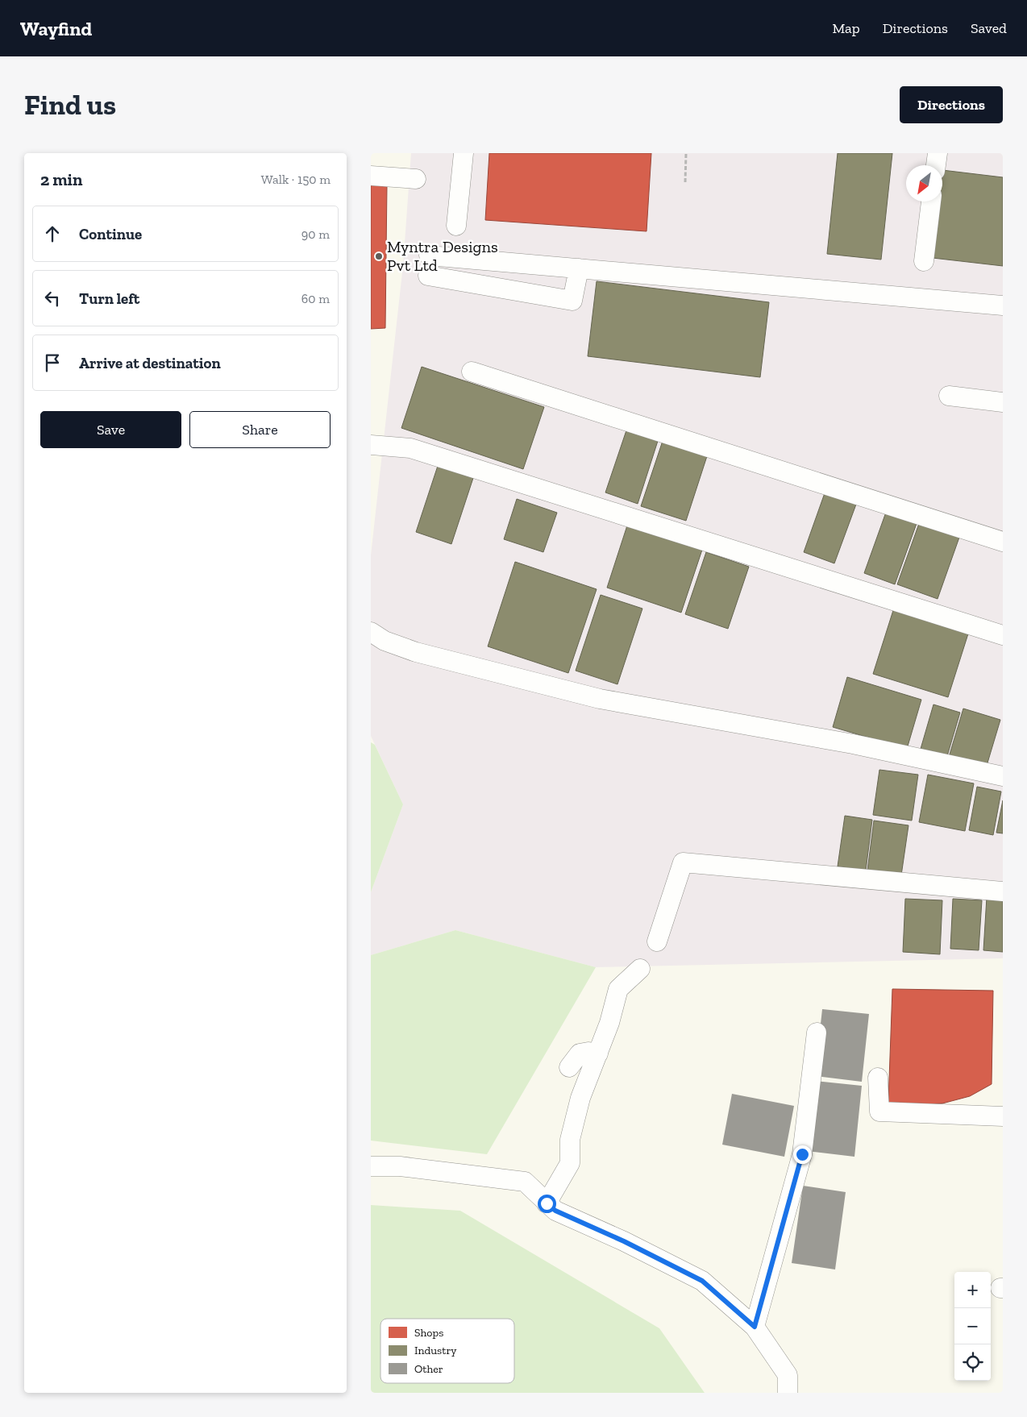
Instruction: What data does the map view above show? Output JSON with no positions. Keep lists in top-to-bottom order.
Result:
{
  "places": ["Myntra Designs Pvt Ltd"],
  "legend": ["Shops", "Industry", "Other"],
  "north": "bottom left",
  "page": {
    "header": "Wayfind",
    "nav": ["Map", "Directions", "Saved"],
    "buttons": [
      "Directions",
      ["Save", "Share"]
    ],
    "title": "Find us",
    "heading": ["2 min", "Walk · 150 m"],
    "list": [
      ["Continue", "90 m"],
      ["Turn left", "60 m"],
      "Arrive at destination"
    ],
    "map_buttons": ["+", "−"]
  }
}
